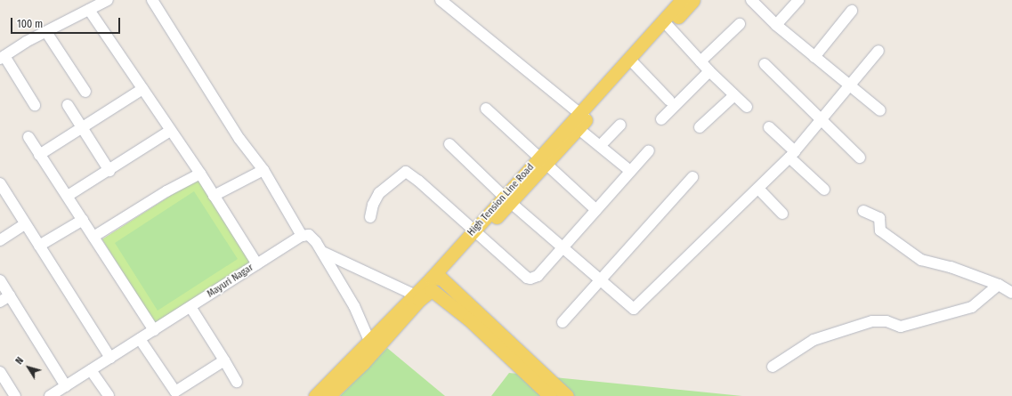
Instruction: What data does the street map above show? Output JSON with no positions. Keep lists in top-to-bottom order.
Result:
{
  "streets": {
    "main road": ["High Tension Line Road"],
    "street": ["Mayuri Nagar"]
  },
  "scale_bar": "100 m",
  "north": "top left"
}
